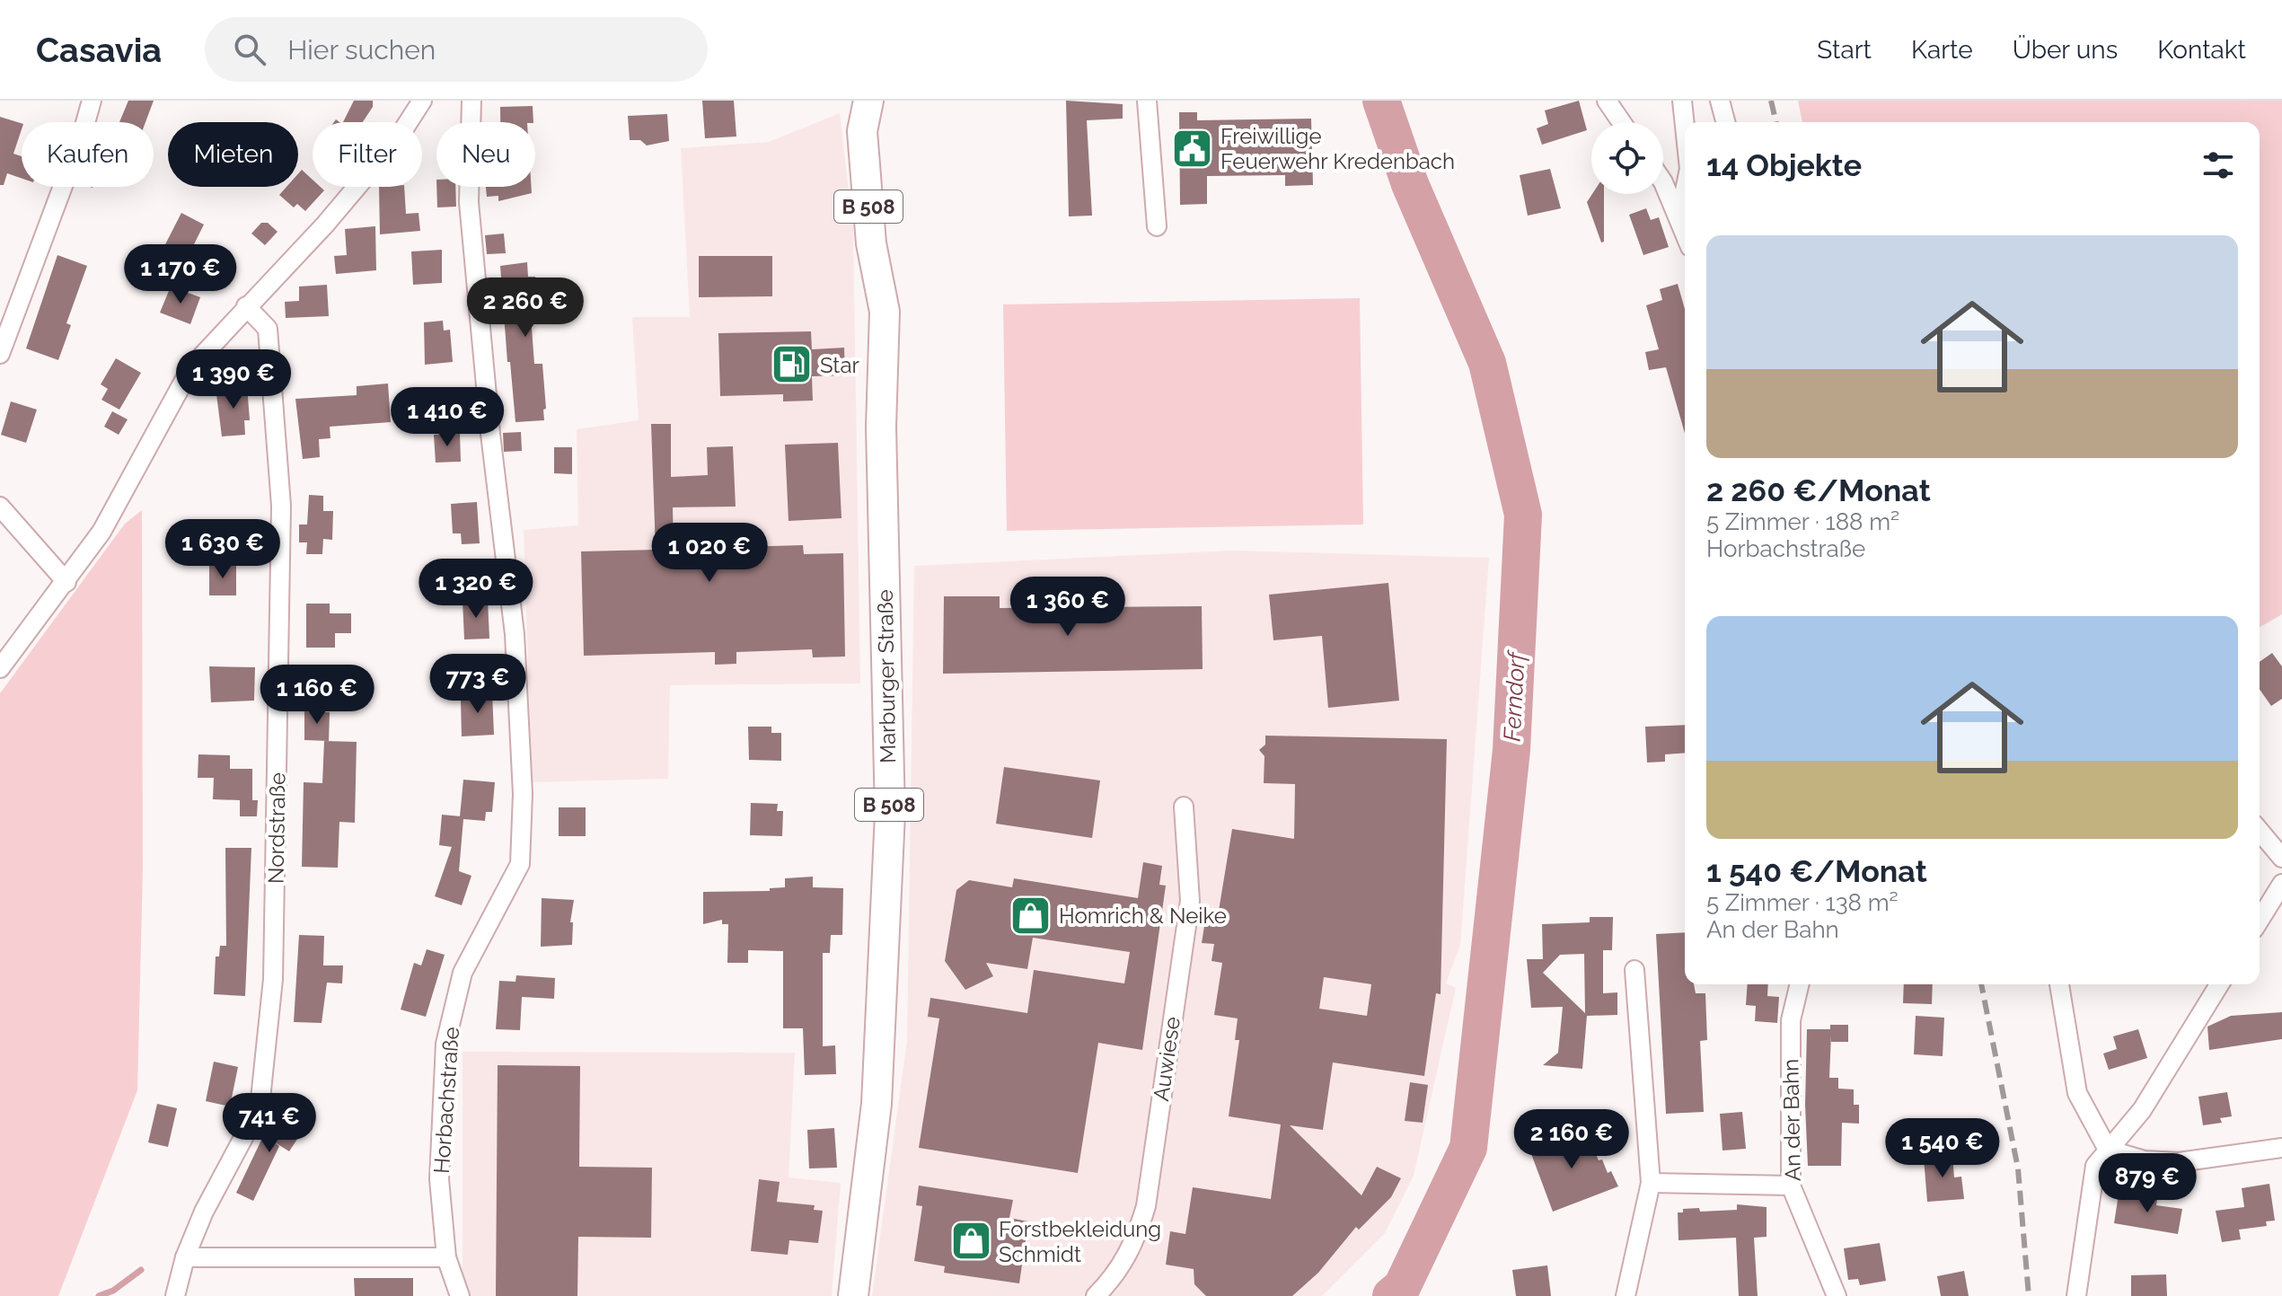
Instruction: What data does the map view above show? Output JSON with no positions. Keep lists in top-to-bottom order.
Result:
{
  "streets": {
    "main road": ["B 508", "Marburger Straße"],
    "street": [
      "Nordstraße",
      "Auwiese",
      "Horbachstraße",
      "An der Bahn"
    ]
  },
  "water": ["Ferndorf"],
  "places": {
    "public building": ["Freiwillige Feuerwehr Kredenbach"],
    "fuel station": ["Star"],
    "shop": ["Homrich & Neike", "Forstbekleidung Schmidt"]
  },
  "page": {
    "header": "Casavia",
    "search": "Hier suchen",
    "nav": [
      "Start",
      "Karte",
      "Über uns",
      "Kontakt"
    ],
    "chip": [
      "Kaufen",
      "Mieten",
      "Filter",
      "Neu"
    ],
    "heading": "14 Objekte",
    "list": [
      {
        "name": "2 260 €/Monat",
        "note": "5 Zimmer · 188 m² · Horbachstraße"
      },
      {
        "name": "1 540 €/Monat",
        "note": "5 Zimmer · 138 m² · An der Bahn"
      }
    ],
    "price": [
      "1 170 €",
      "2 260 €",
      "1 390 €",
      "1 410 €",
      "1 630 €",
      "1 020 €",
      "1 320 €",
      "1 360 €",
      "773 €",
      "1 160 €",
      "741 €",
      "2 160 €",
      "1 540 €",
      "879 €"
    ]
  }
}
